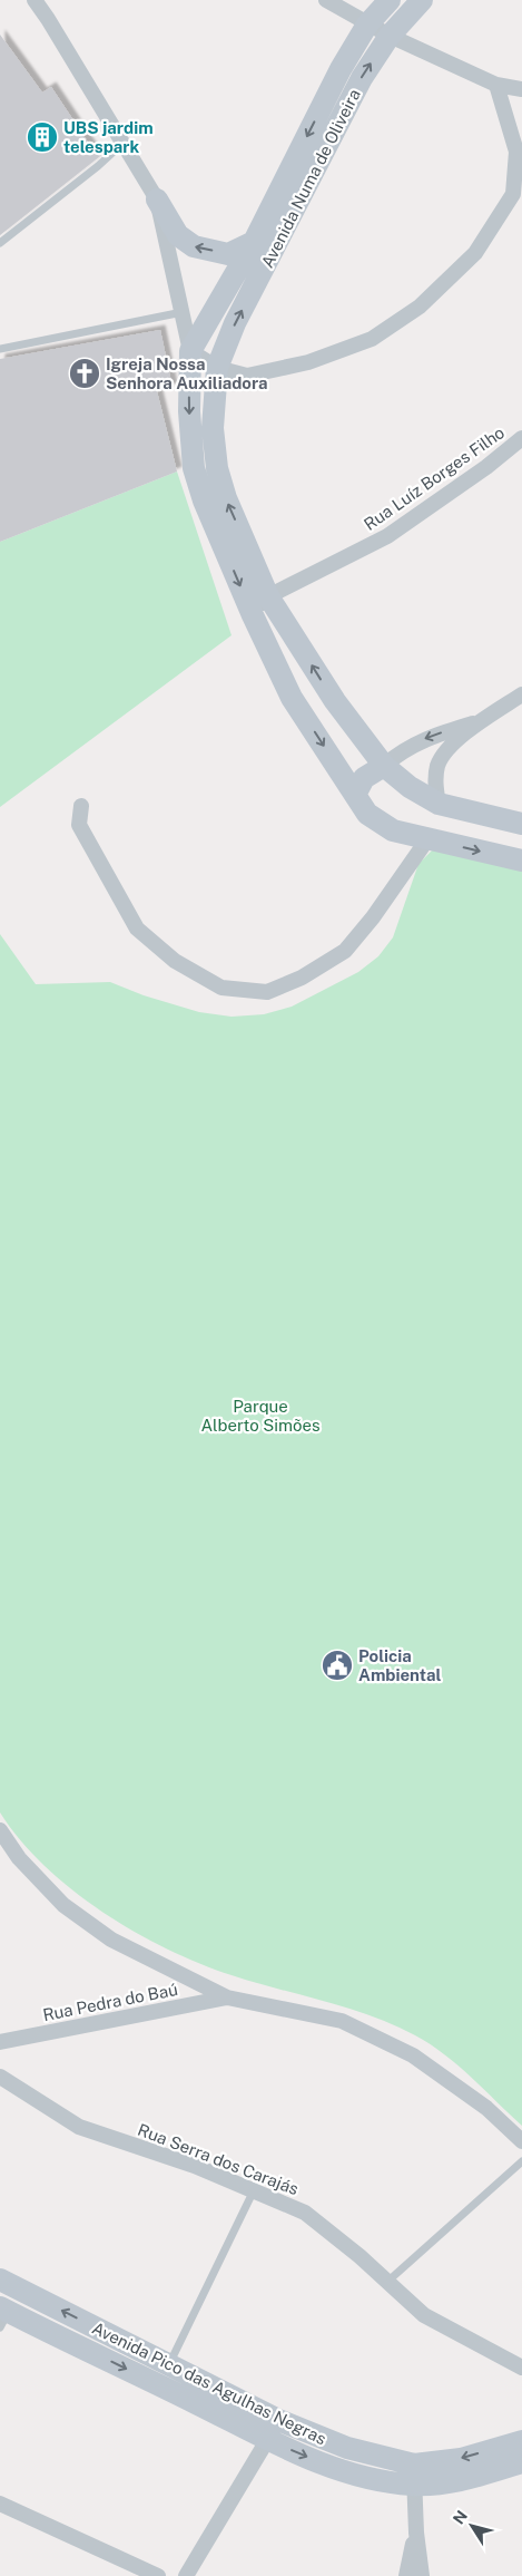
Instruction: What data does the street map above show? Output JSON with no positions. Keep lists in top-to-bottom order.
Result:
{
  "streets": {
    "street": [
      "Avenida Numa de Oliveira",
      "Rua Luíz Borges Filho",
      "Rua Pedra do Baú",
      "Rua Serra dos Carajás",
      "Avenida Pico das Agulhas Negras"
    ]
  },
  "parks": ["Parque Alberto Simões"],
  "places": {
    "building": ["UBS jardim telespark"],
    "church": ["Igreja Nossa Senhora Auxiliadora"],
    "public building": ["Policia Ambiental"]
  },
  "north": "top left"
}
